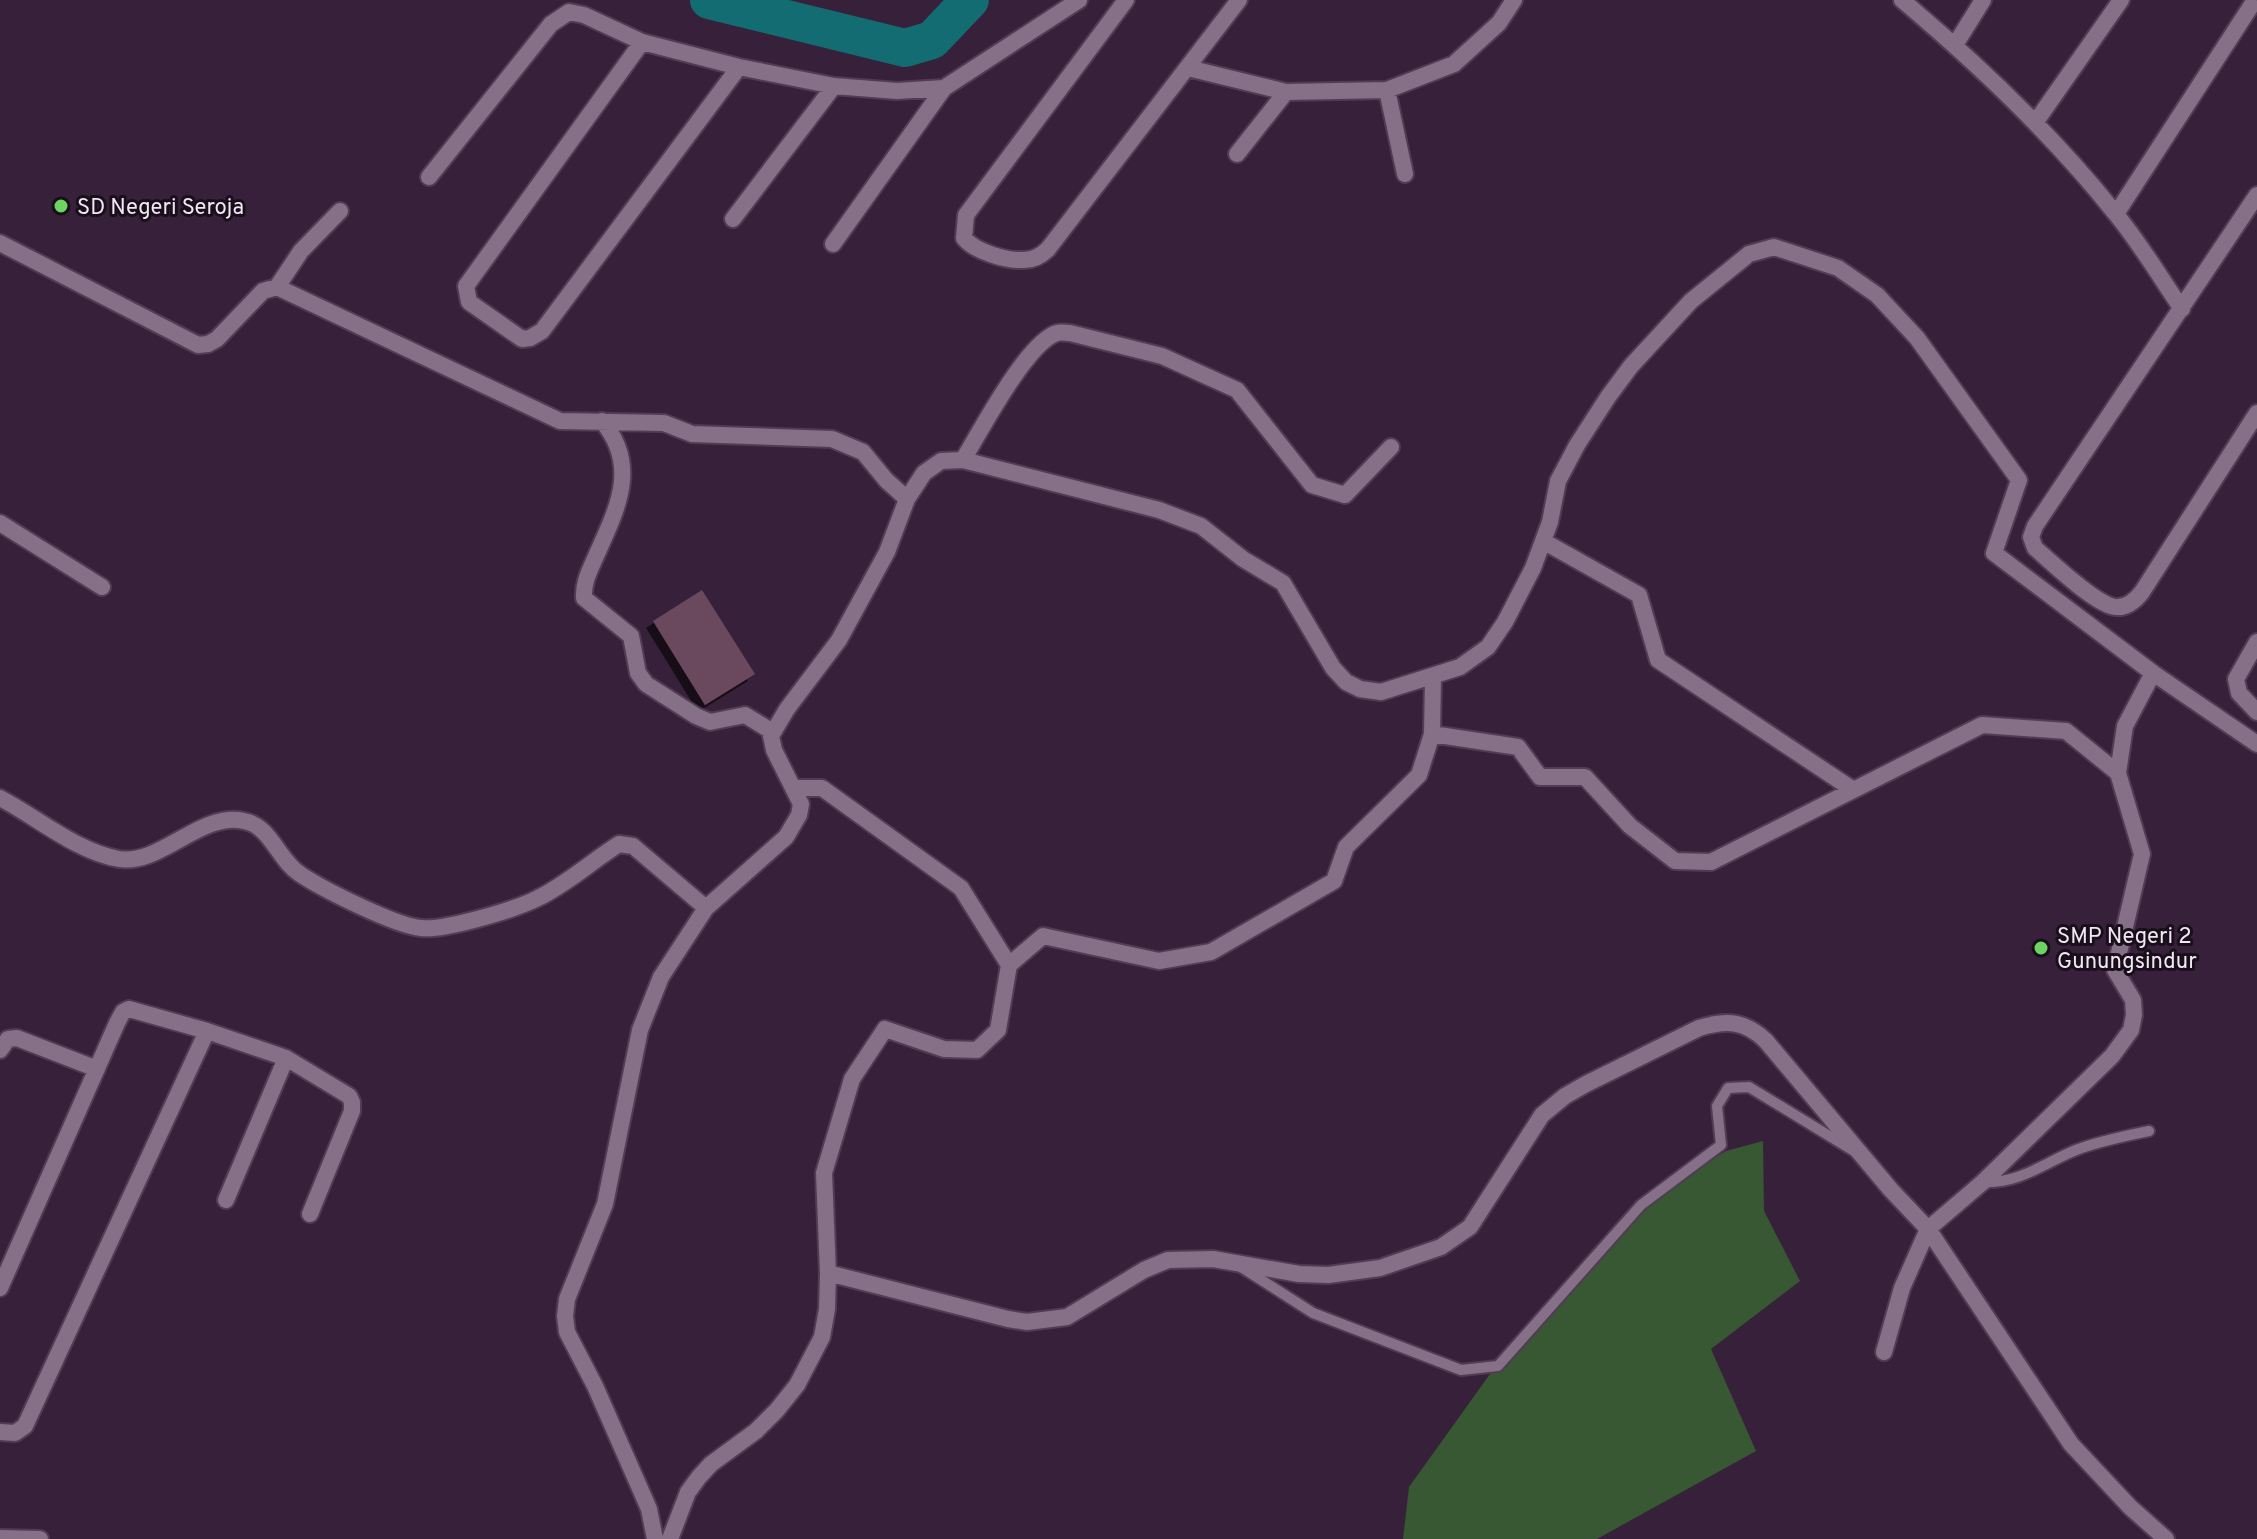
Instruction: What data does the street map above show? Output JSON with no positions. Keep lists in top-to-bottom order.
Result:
{
  "places": ["SD Negeri Seroja", "SMP Negeri 2 Gunungsindur"]
}
